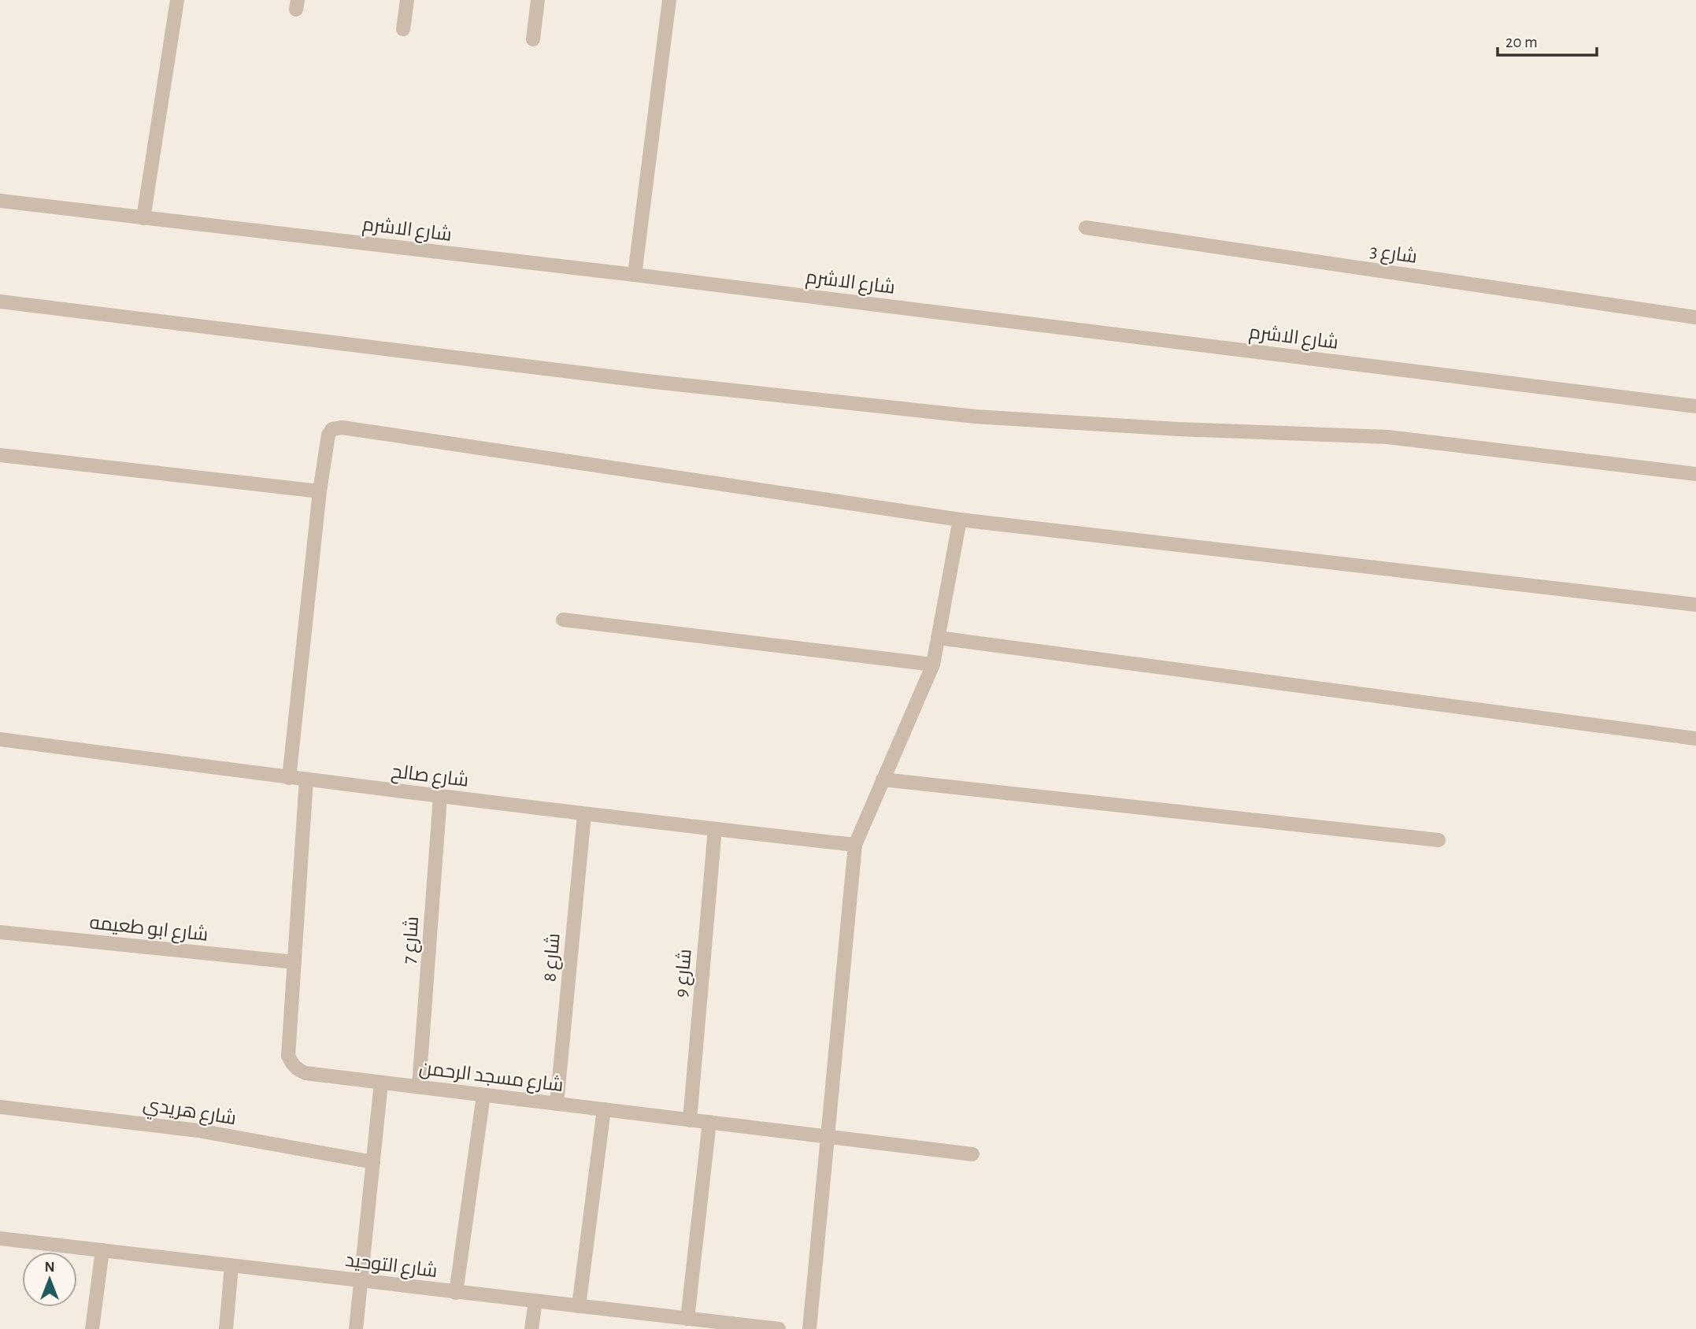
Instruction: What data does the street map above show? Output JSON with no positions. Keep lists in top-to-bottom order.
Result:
{
  "streets": {
    "street": [
      "شارع الاشرم",
      "شارع 3",
      "شارع صالح",
      "شارع ابو طعيمه",
      "شارع 7",
      "شارع 8",
      "شارع 9",
      "شارع مسجد الرحمن",
      "شارع هريدي",
      "شارع التوحيد"
    ]
  },
  "crossings": [
    ["شارع صالح", "شارع 7"],
    ["شارع صالح", "شارع 8"],
    ["شارع صالح", "شارع 9"],
    ["شارع صالح", "شارع مسجد الرحمن"],
    ["شارع ابو طعيمه", "شارع مسجد الرحمن"],
    ["شارع 7", "شارع مسجد الرحمن"],
    ["شارع 8", "شارع مسجد الرحمن"],
    ["شارع 9", "شارع مسجد الرحمن"]
  ],
  "scale_bar": "20 m",
  "north": "top"
}
